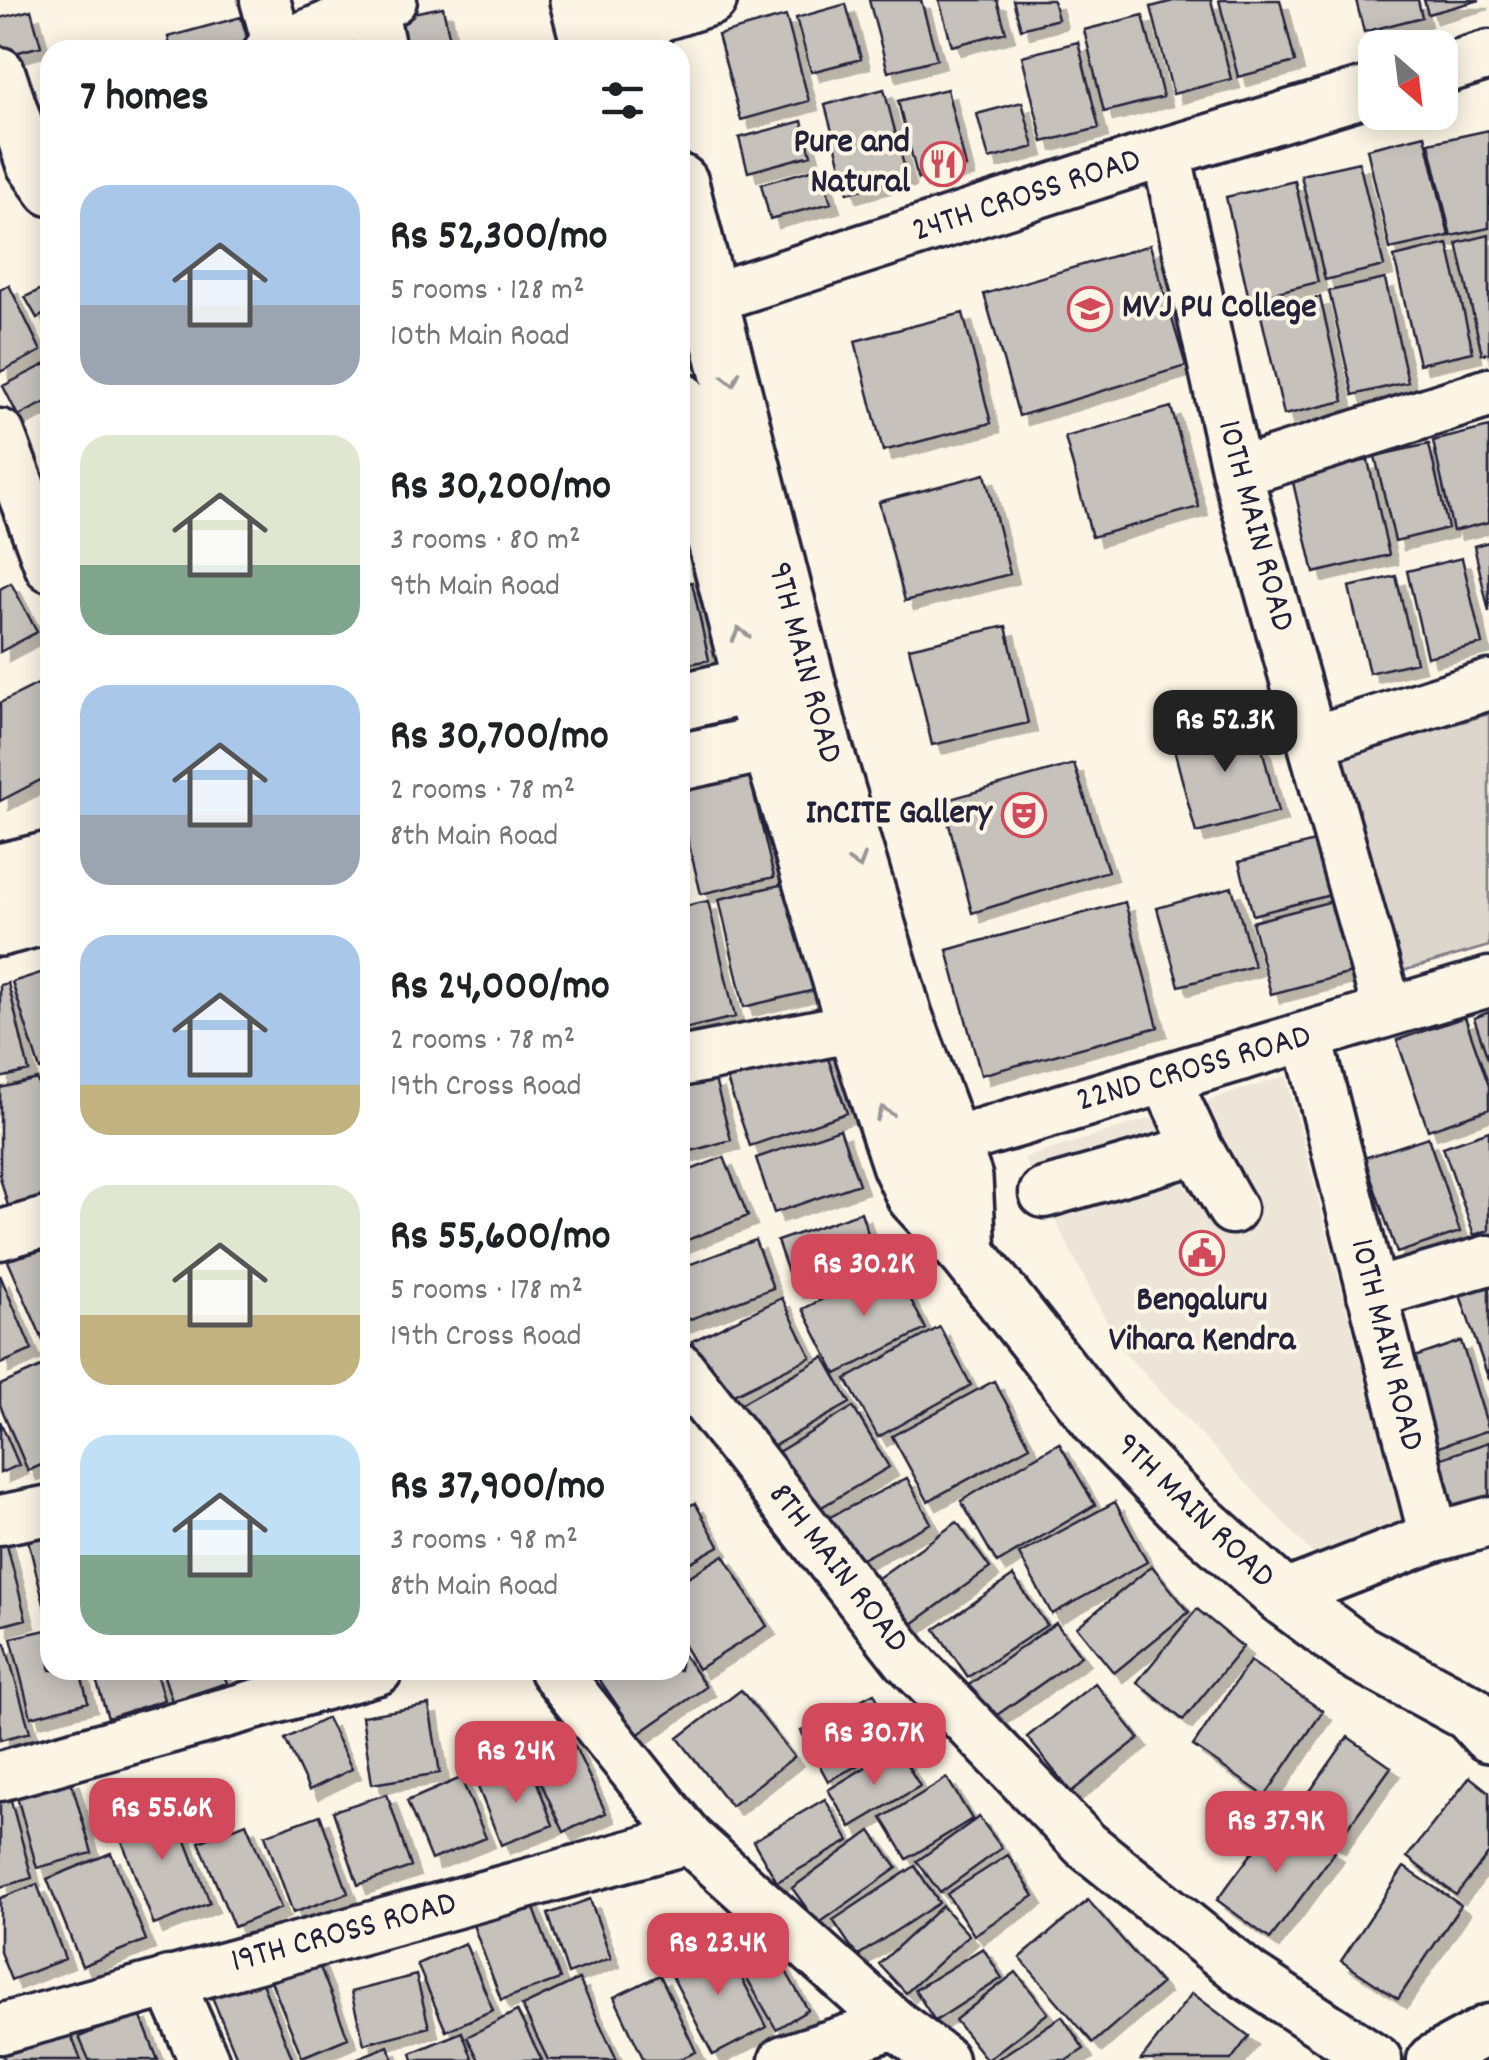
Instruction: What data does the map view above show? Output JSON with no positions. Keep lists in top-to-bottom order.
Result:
{
  "streets": {
    "main road": ["9TH MAIN ROAD"],
    "street": [
      "24TH CROSS ROAD",
      "10TH MAIN ROAD",
      "22ND CROSS ROAD",
      "8TH MAIN ROAD",
      "19TH CROSS ROAD"
    ]
  },
  "crossings": [
    ["24TH CROSS ROAD", "10TH MAIN ROAD"],
    ["24TH CROSS ROAD", "9TH MAIN ROAD"],
    ["10TH MAIN ROAD", "22ND CROSS ROAD"],
    ["9TH MAIN ROAD", "22ND CROSS ROAD"]
  ],
  "places": {
    "restaurant": ["Pure and Natural"],
    "school or university": ["MVJ PU College"],
    "theatre": ["InCITE Gallery"],
    "public building": ["Bengaluru Vihara Kendra"]
  },
  "north": "bottom right",
  "page": {
    "heading": "7 homes",
    "list": [
      {
        "name": "Rs 52,300/mo",
        "note": "5 rooms · 128 m² · 10th Main Road"
      },
      {
        "name": "Rs 30,200/mo",
        "note": "3 rooms · 80 m² · 9th Main Road"
      },
      {
        "name": "Rs 30,700/mo",
        "note": "2 rooms · 78 m² · 8th Main Road"
      },
      {
        "name": "Rs 24,000/mo",
        "note": "2 rooms · 78 m² · 19th Cross Road"
      },
      {
        "name": "Rs 55,600/mo",
        "note": "5 rooms · 178 m² · 19th Cross Road"
      },
      {
        "name": "Rs 37,900/mo",
        "note": "3 rooms · 98 m² · 8th Main Road"
      }
    ],
    "price": [
      "Rs 52.3K",
      "Rs 30.2K",
      "Rs 30.7K",
      "Rs 24K",
      "Rs 55.6K",
      "Rs 37.9K",
      "Rs 23.4K"
    ]
  }
}
